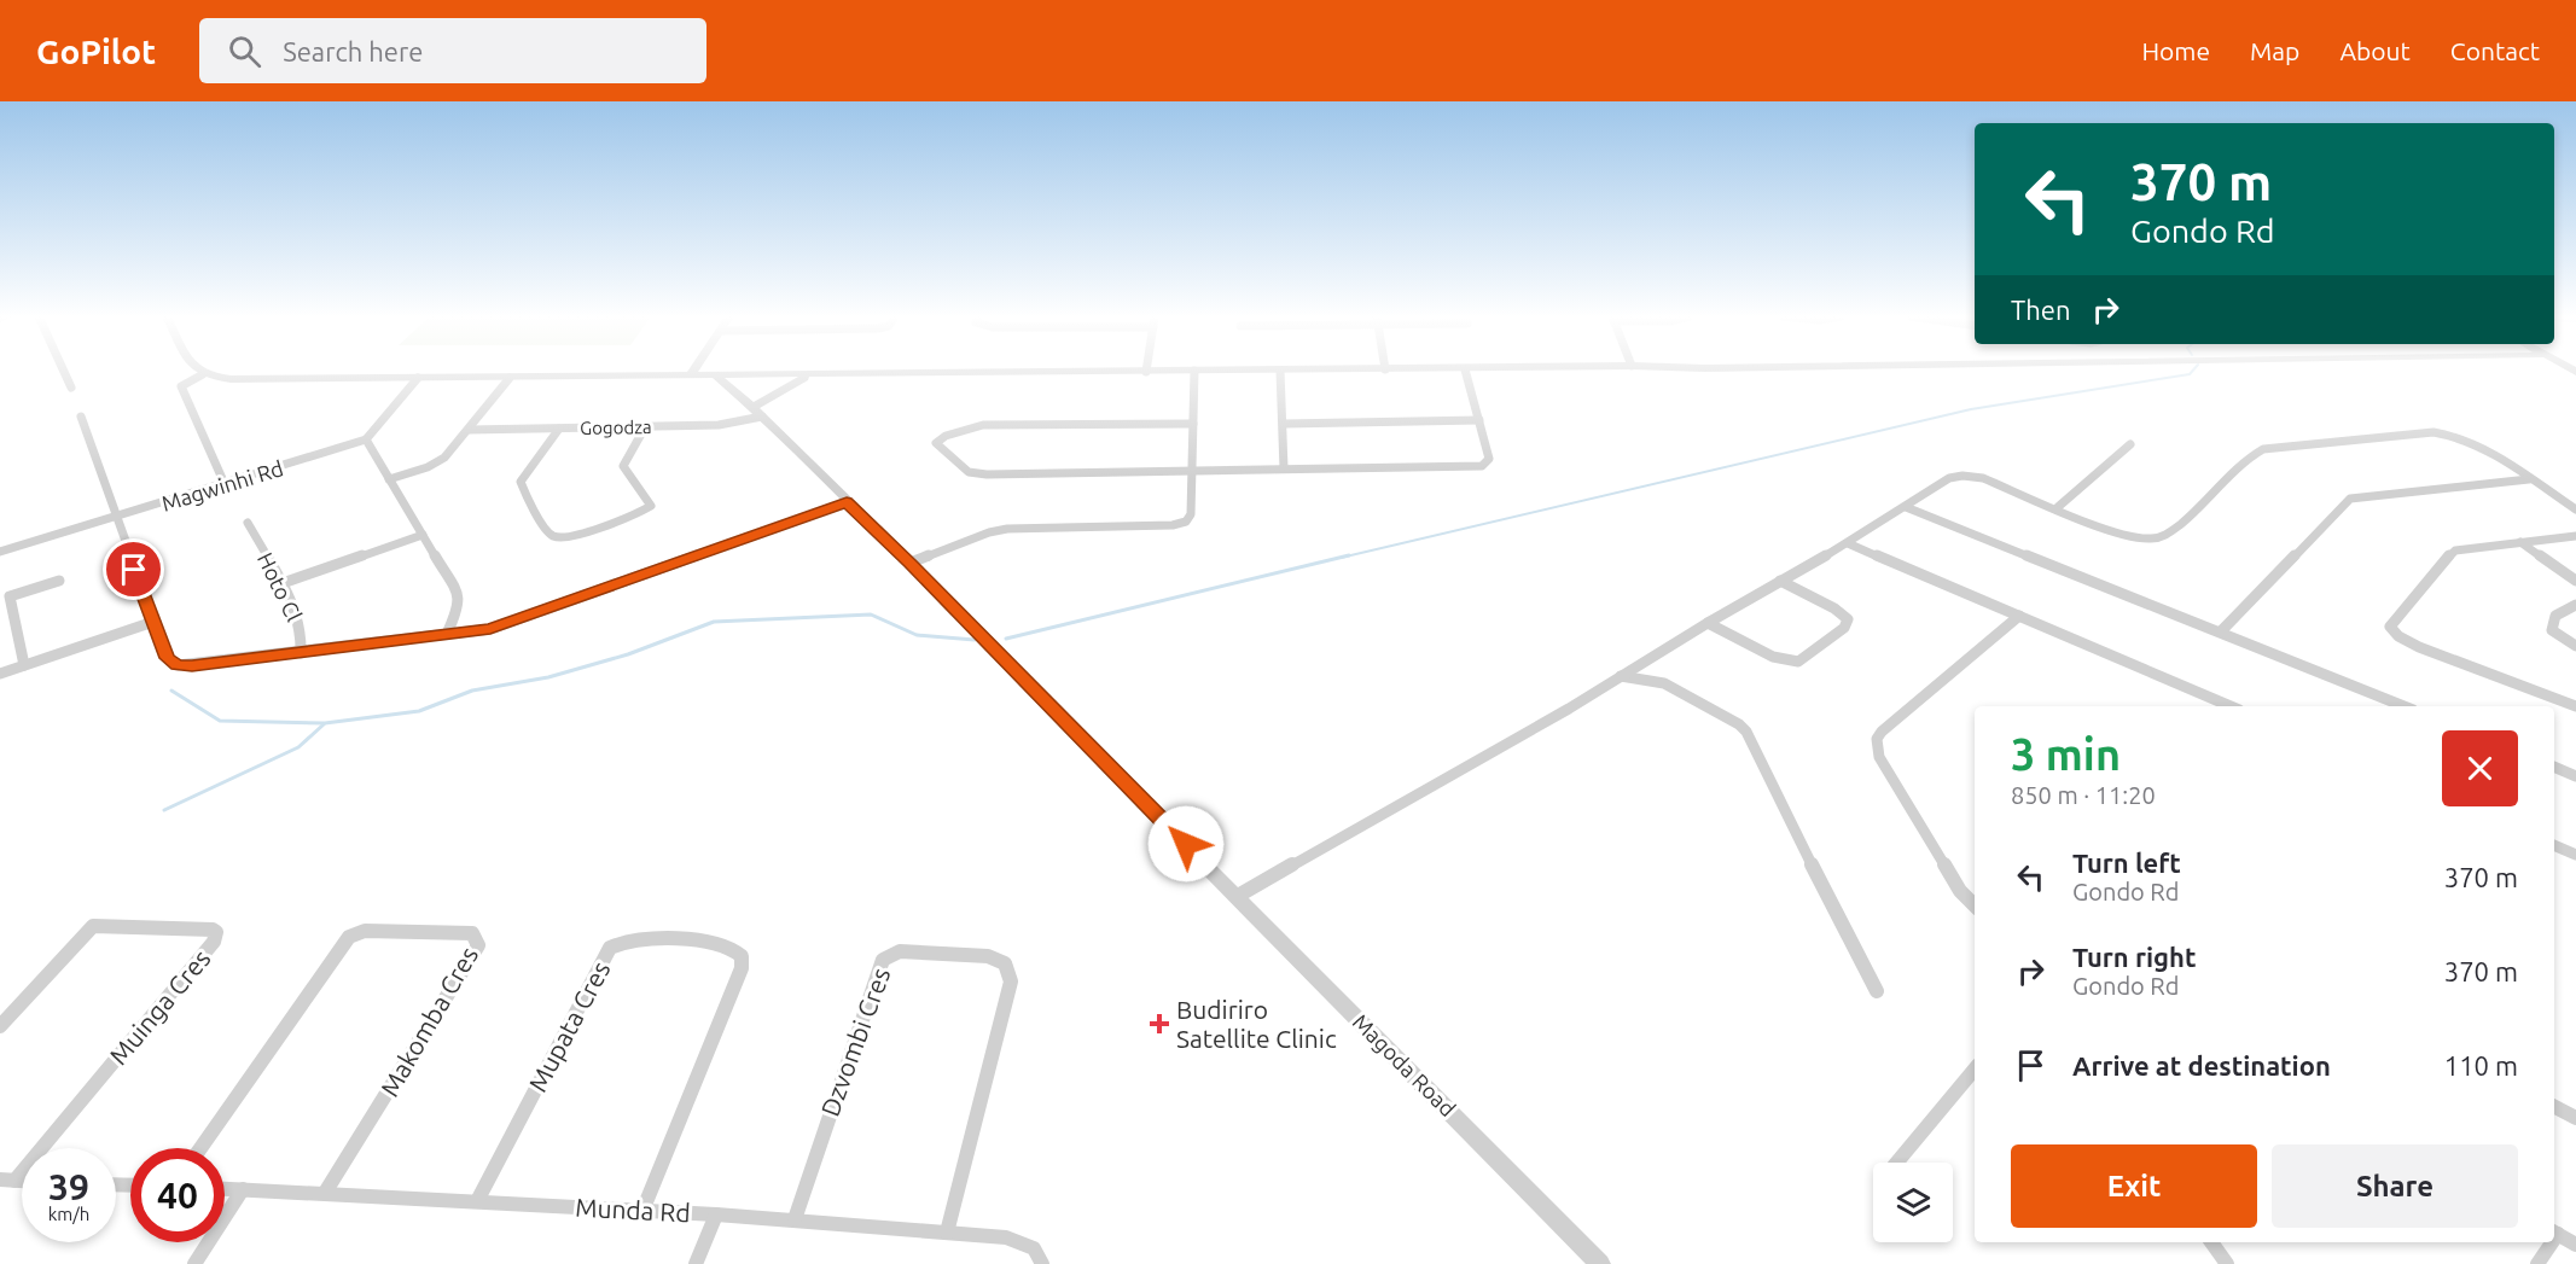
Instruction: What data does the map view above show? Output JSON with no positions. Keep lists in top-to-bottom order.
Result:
{
  "streets": {
    "street": [
      "Gogodza",
      "Magwinhi Rd",
      "Hoto Cl",
      "Muinga Cres",
      "Makomba Cres",
      "Mupata Cres",
      "Dzvombi Cres",
      "Magoda Road",
      "Munda Rd"
    ]
  },
  "crossings": [
    ["Gogodza", "Magoda Road"],
    ["Makomba Cres", "Munda Rd"],
    ["Mupata Cres", "Munda Rd"],
    ["Dzvombi Cres", "Munda Rd"]
  ],
  "places": {
    "health": ["Budiriro Satellite Clinic"]
  },
  "page": {
    "header": "GoPilot",
    "search": "Search here",
    "nav": [
      "Home",
      "Map",
      "About",
      "Contact"
    ],
    "turn": ["370 m", "Gondo Rd"],
    "then": "Then",
    "heading": ["3 min", "850 m · 11:20"],
    "list": [
      {
        "name": "Turn left",
        "note": "Gondo Rd",
        "value": "370 m"
      },
      {
        "name": "Turn right",
        "note": "Gondo Rd",
        "value": "370 m"
      },
      {
        "name": "Arrive at destination",
        "value": "110 m"
      }
    ],
    "buttons": ["Exit", "Share"],
    "speed": "39 km/h",
    "limit": "40"
  }
}
